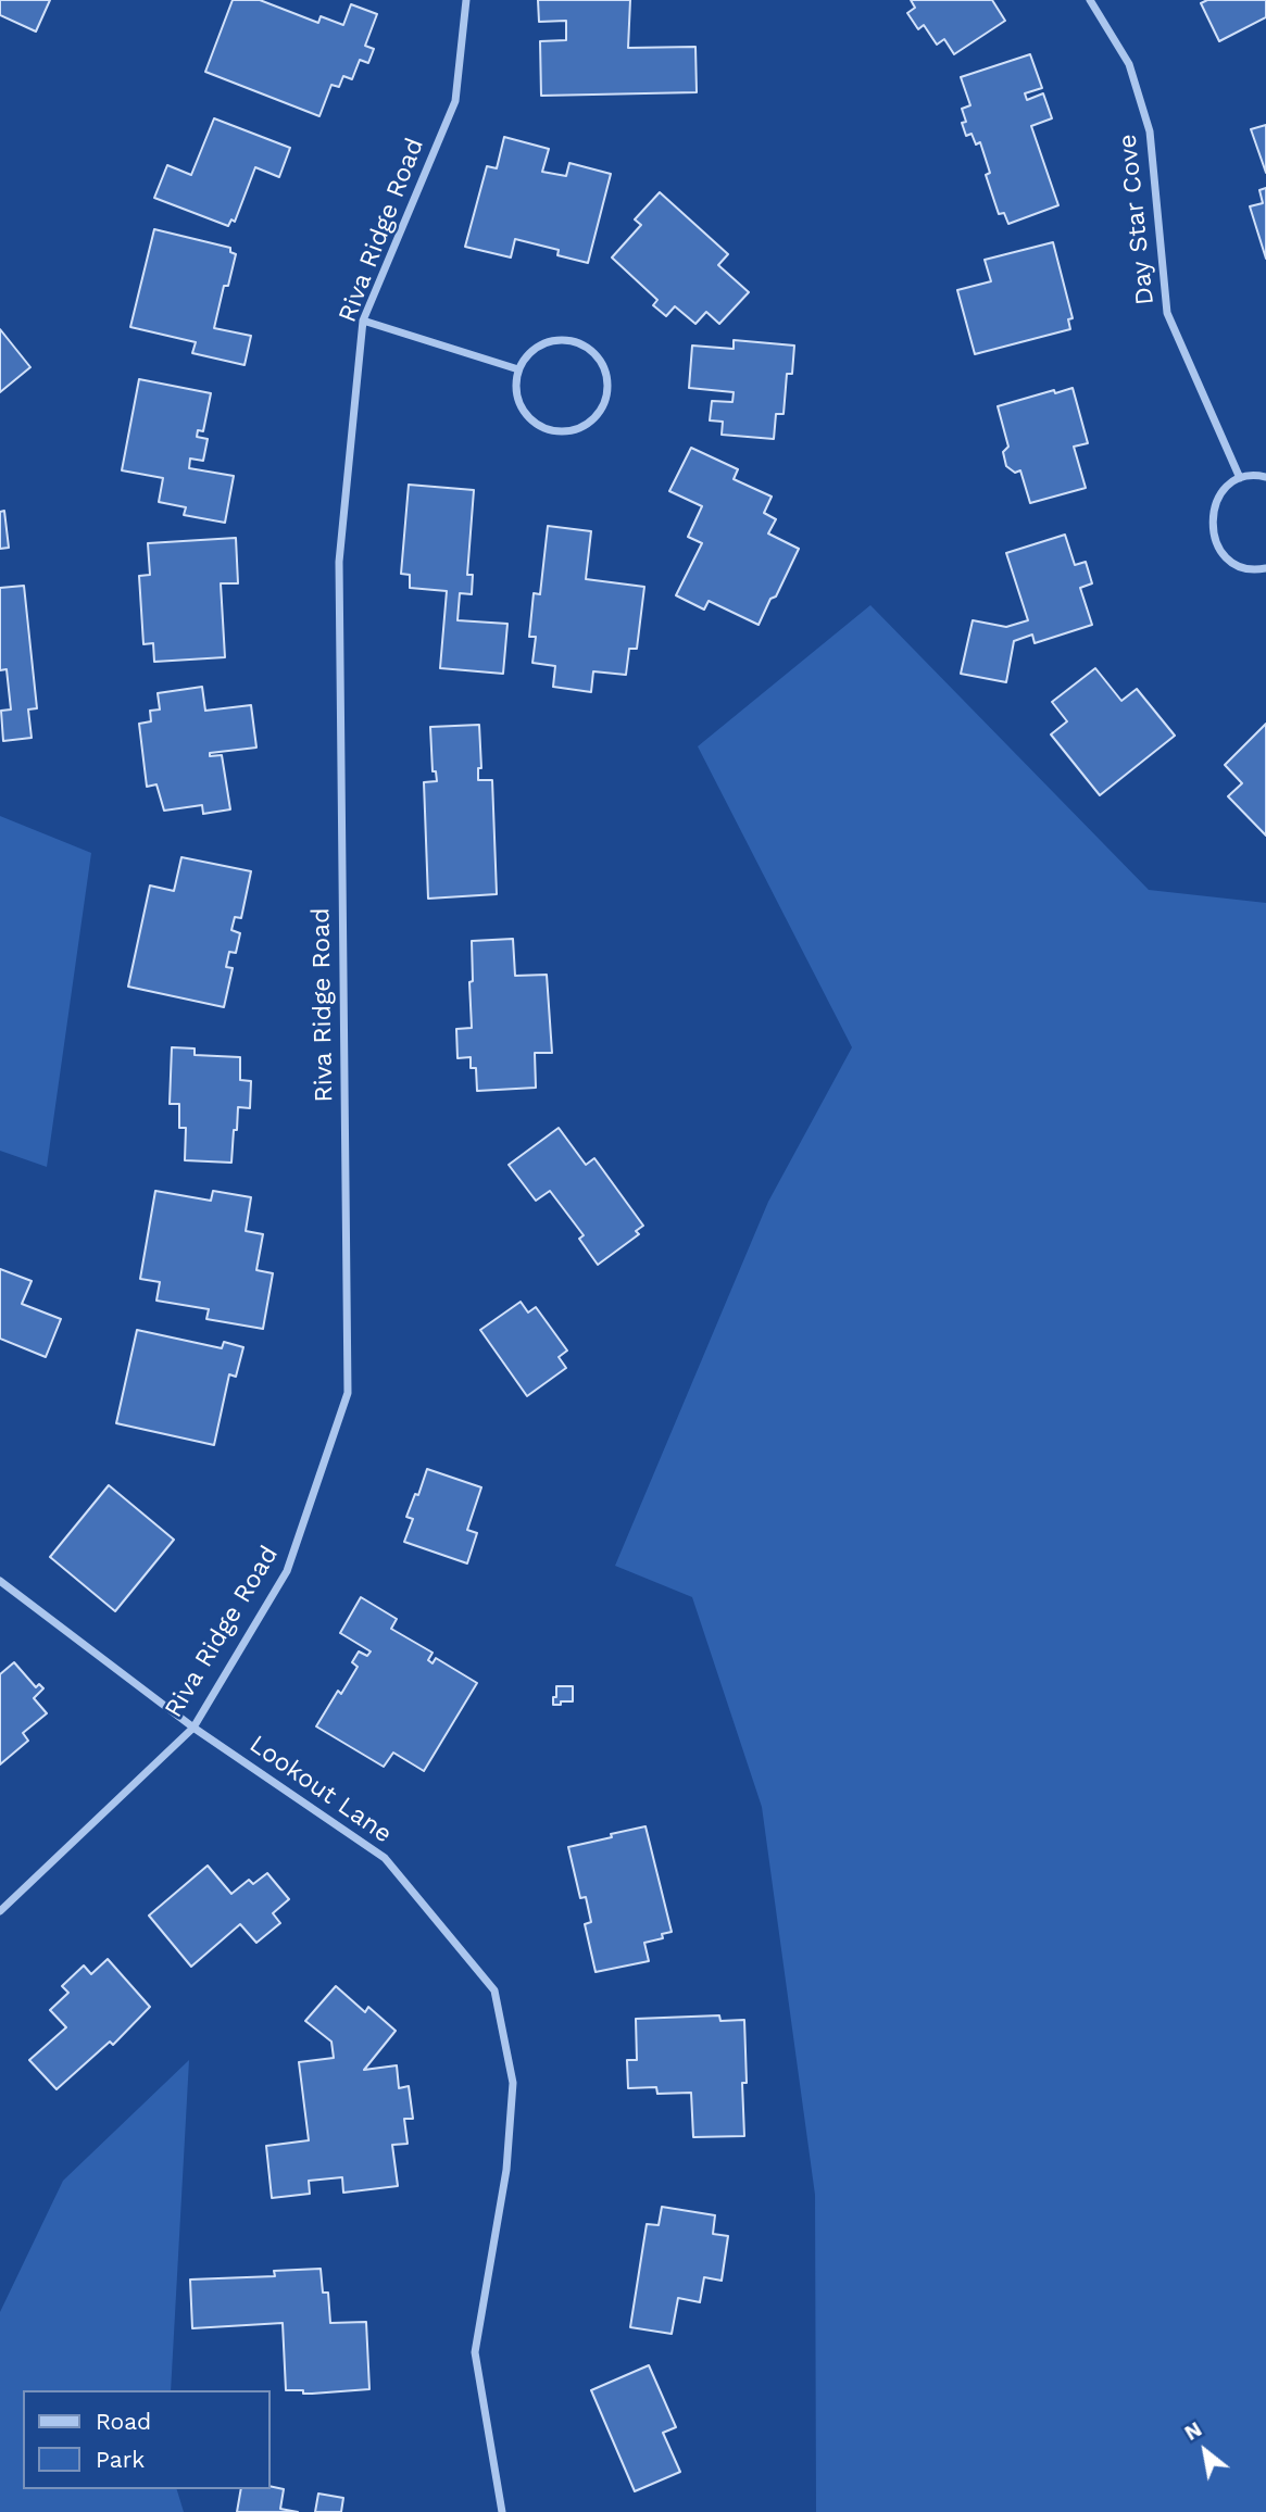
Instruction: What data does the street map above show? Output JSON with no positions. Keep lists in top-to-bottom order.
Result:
{
  "streets": {
    "street": ["Day Star Cove", "Riva Ridge Road", "Lookout Lane"]
  },
  "crossings": [
    ["Riva Ridge Road", "Lookout Lane"]
  ],
  "legend": ["Road", "Park"],
  "north": "top left"
}
